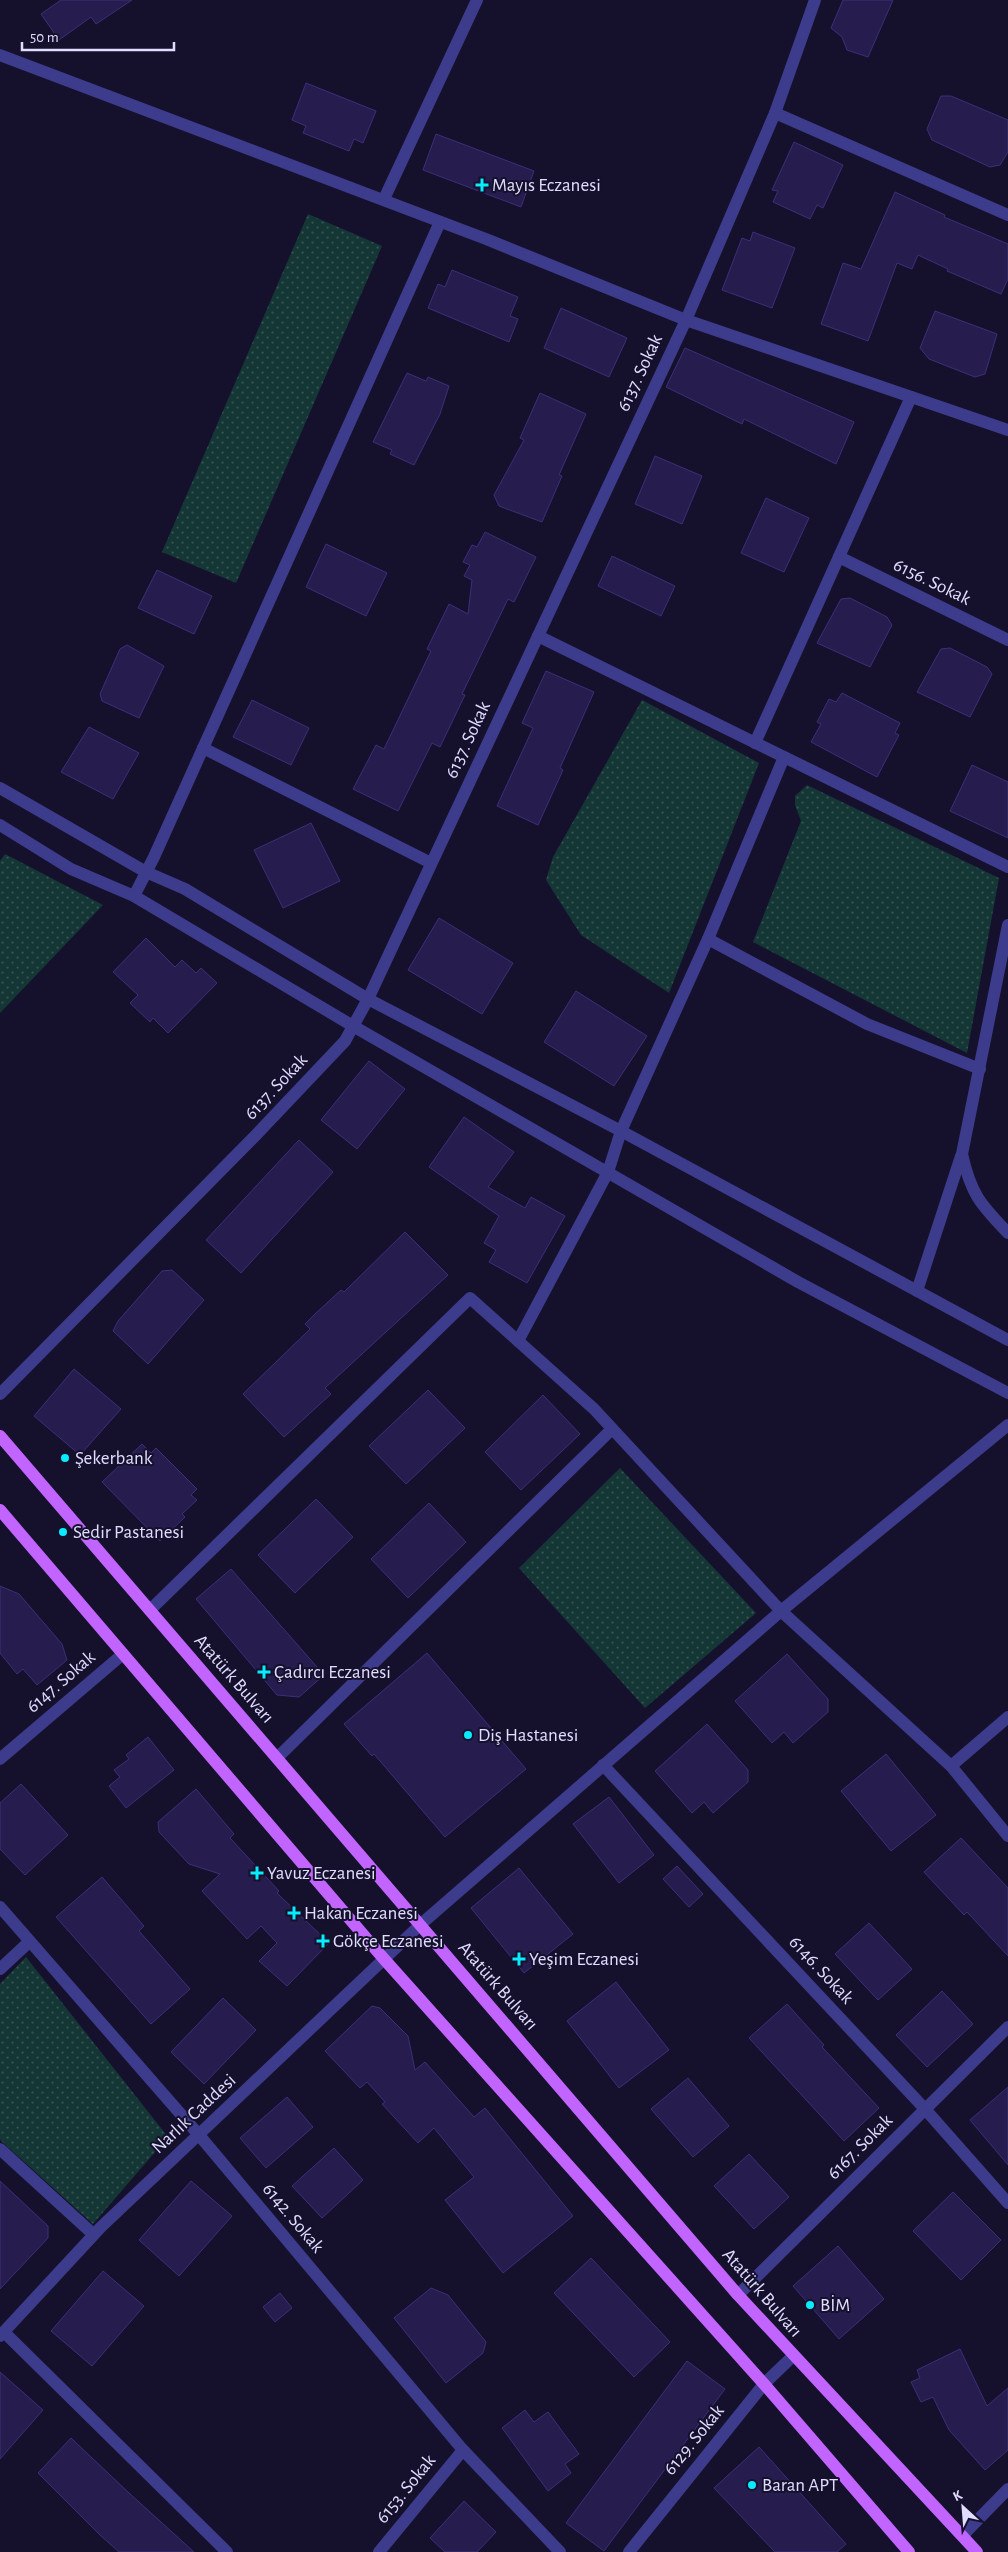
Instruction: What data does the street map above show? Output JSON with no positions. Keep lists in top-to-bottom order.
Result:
{
  "streets": {
    "main road": ["Atatürk Bulvarı"],
    "street": [
      "6137. Sokak",
      "6156. Sokak",
      "6147. Sokak",
      "6146. Sokak",
      "Narlık Caddesi",
      "6167. Sokak",
      "6142. Sokak",
      "6129. Sokak",
      "6153. Sokak"
    ]
  },
  "crossings": [
    ["Atatürk Bulvarı", "Narlık Caddesi"],
    ["Atatürk Bulvarı", "6167. Sokak"],
    ["Atatürk Bulvarı", "6129. Sokak"],
    ["6146. Sokak", "Narlık Caddesi"],
    ["6146. Sokak", "6167. Sokak"],
    ["Narlık Caddesi", "6142. Sokak"],
    ["6142. Sokak", "6153. Sokak"]
  ],
  "places": {
    "health": [
      "Mayıs Eczanesi",
      "Çadırcı Eczanesi",
      "Yavuz Eczanesi",
      "Hakan Eczanesi",
      "Gökçe Eczanesi",
      "Yeşim Eczanesi"
    ],
    "other": [
      "Şekerbank",
      "Sedir Pastanesi",
      "Diş Hastanesi",
      "BİM",
      "Baran APT"
    ]
  },
  "scale_bar": "50 m",
  "north": "top left"
}
